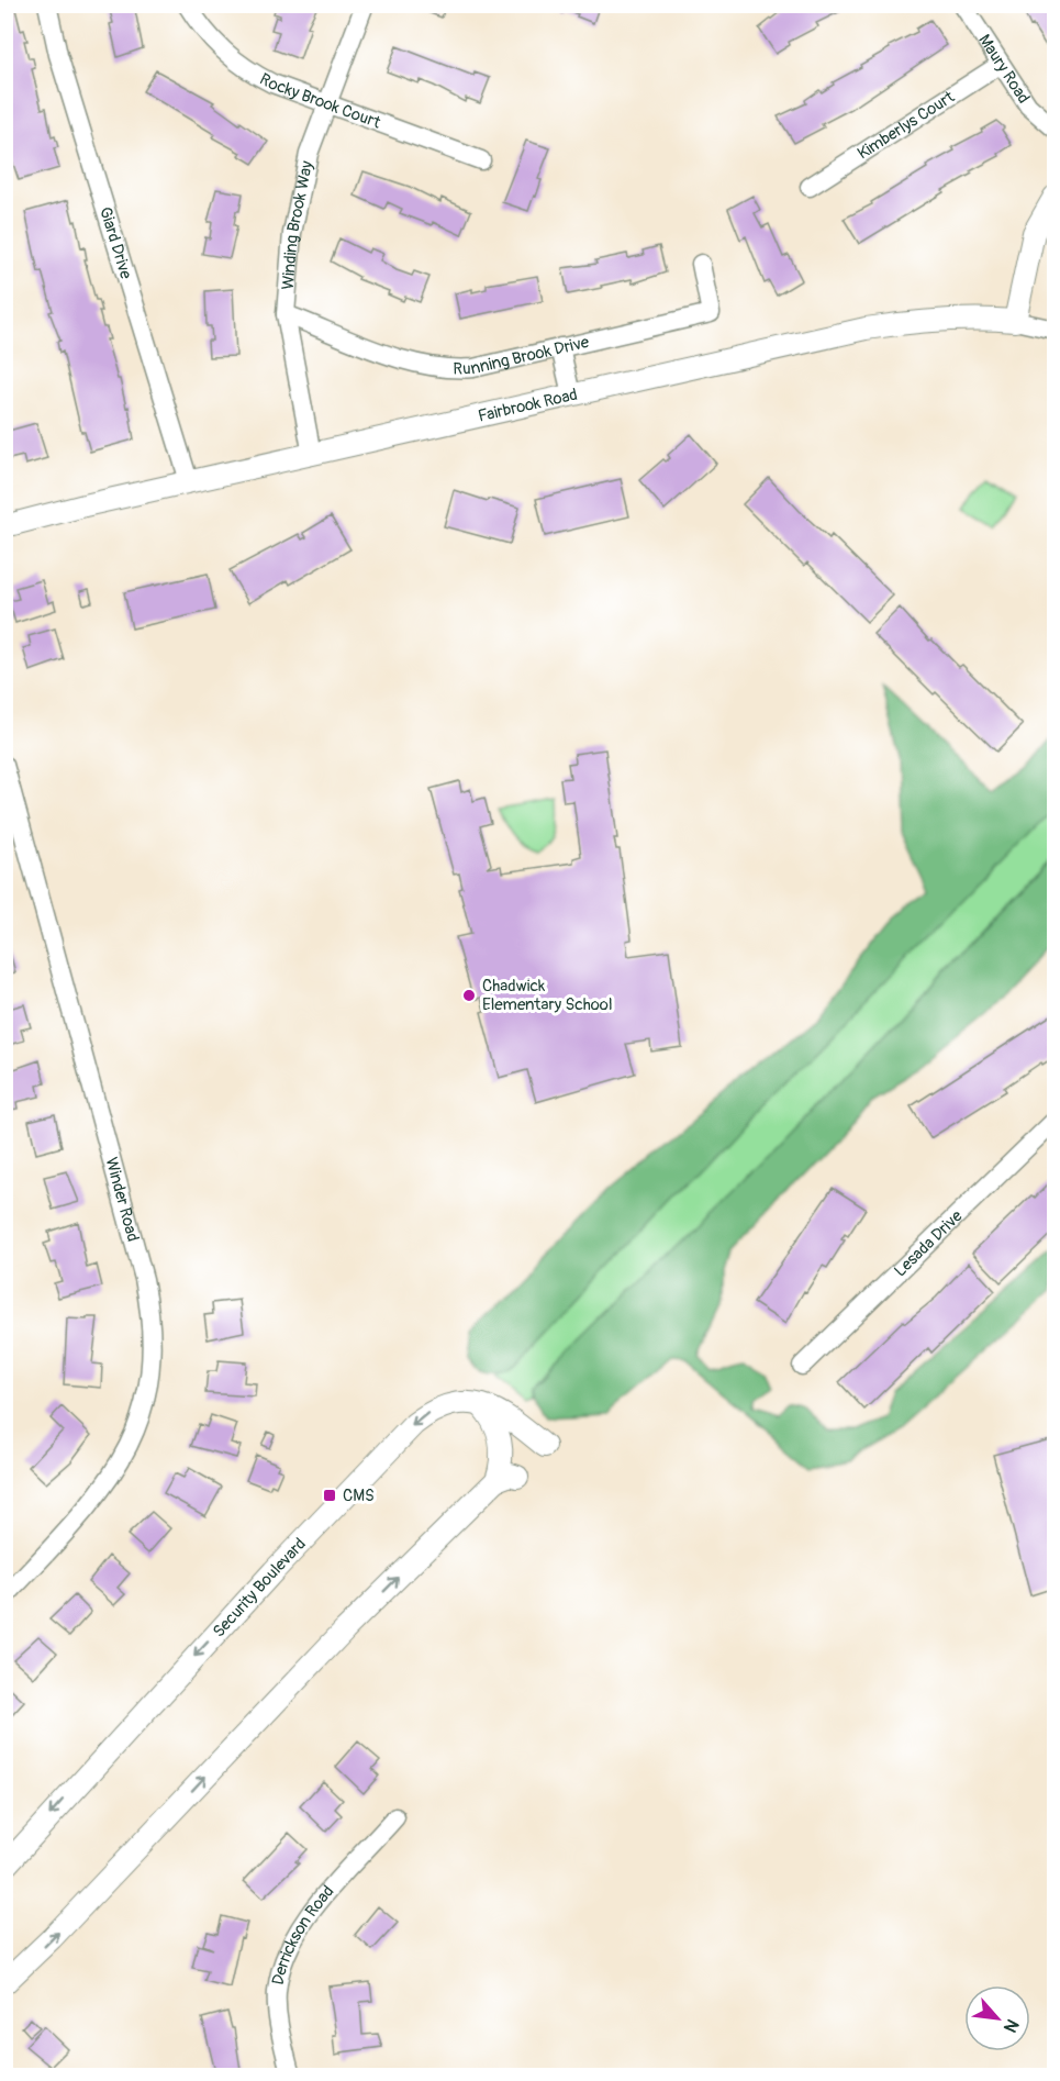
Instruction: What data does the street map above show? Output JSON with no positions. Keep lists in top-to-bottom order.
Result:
{
  "streets": {
    "street": [
      "Maury Road",
      "Rocky Brook Court",
      "Kimberlys Court",
      "Winding Brook Way",
      "Giard Drive",
      "Running Brook Drive",
      "Fairbrook Road",
      "Winder Road",
      "Lesada Drive",
      "Security Boulevard",
      "Derrickson Road"
    ]
  },
  "crossings": [
    ["Maury Road", "Kimberlys Court"],
    ["Rocky Brook Court", "Winding Brook Way"],
    ["Winding Brook Way", "Running Brook Drive"],
    ["Winding Brook Way", "Fairbrook Road"],
    ["Giard Drive", "Fairbrook Road"]
  ],
  "places": {
    "other": ["Chadwick Elementary School"],
    "transit": ["CMS"]
  },
  "north": "bottom right"
}
